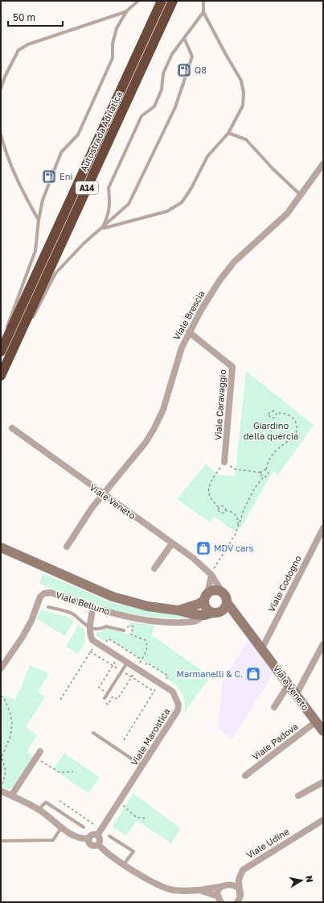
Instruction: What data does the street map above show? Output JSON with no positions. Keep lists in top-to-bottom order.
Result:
{
  "streets": {
    "highway": ["Autostrada Adriatica", "A14"],
    "main road": ["Viale Veneto"],
    "street": [
      "Viale Brescia",
      "Viale Caravaggio",
      "Viale Codogno",
      "Viale Belluno",
      "Viale Marostica",
      "Viale Padova",
      "Viale Udine"
    ]
  },
  "crossings": [
    ["Viale Brescia", "Viale Caravaggio"],
    ["Viale Brescia", "Viale Veneto"],
    ["Viale Veneto", "Viale Codogno"],
    ["Viale Veneto", "Viale Belluno"],
    ["Viale Veneto", "Viale Padova"]
  ],
  "parks": ["Giardino della quercia"],
  "places": {
    "fuel station": ["Q8", "Eni"],
    "shop": ["MDV cars", "Marmanelli & C."]
  },
  "scale_bar": "50 m",
  "north": "right"
}
